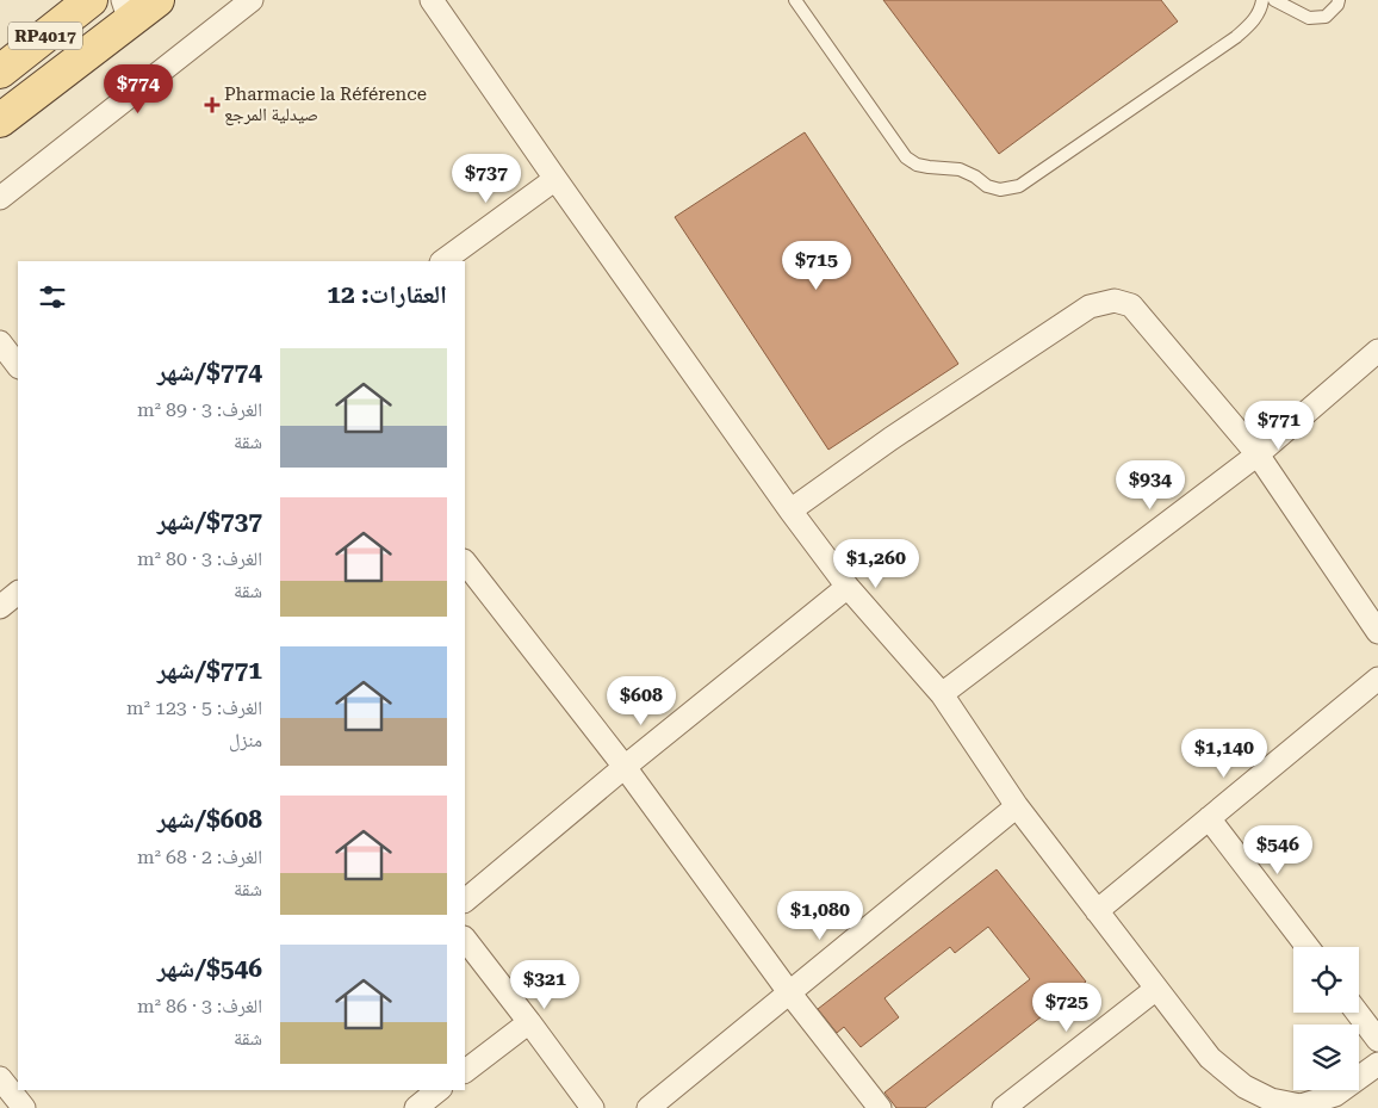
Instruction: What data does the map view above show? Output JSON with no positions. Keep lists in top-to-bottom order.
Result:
{
  "streets": {
    "main road": ["RP4017"]
  },
  "places": {
    "health": ["Pharmacie la Référence صيدلية المرجع"]
  },
  "page": {
    "price": [
      "$774",
      "$737",
      "$715",
      "$771",
      "$934",
      "$1,260",
      "$608",
      "$1,140",
      "$546",
      "$1,080",
      "$321",
      "$725"
    ],
    "heading": "العقارات: 12",
    "list": [
      {
        "name": "$774/شهر",
        "note": "الغرف: 3 · 89 m² · شقة"
      },
      {
        "name": "$737/شهر",
        "note": "الغرف: 3 · 80 m² · شقة"
      },
      {
        "name": "$771/شهر",
        "note": "الغرف: 5 · 123 m² · منزل"
      },
      {
        "name": "$608/شهر",
        "note": "الغرف: 2 · 68 m² · شقة"
      },
      {
        "name": "$546/شهر",
        "note": "الغرف: 3 · 86 m² · شقة"
      }
    ]
  }
}
